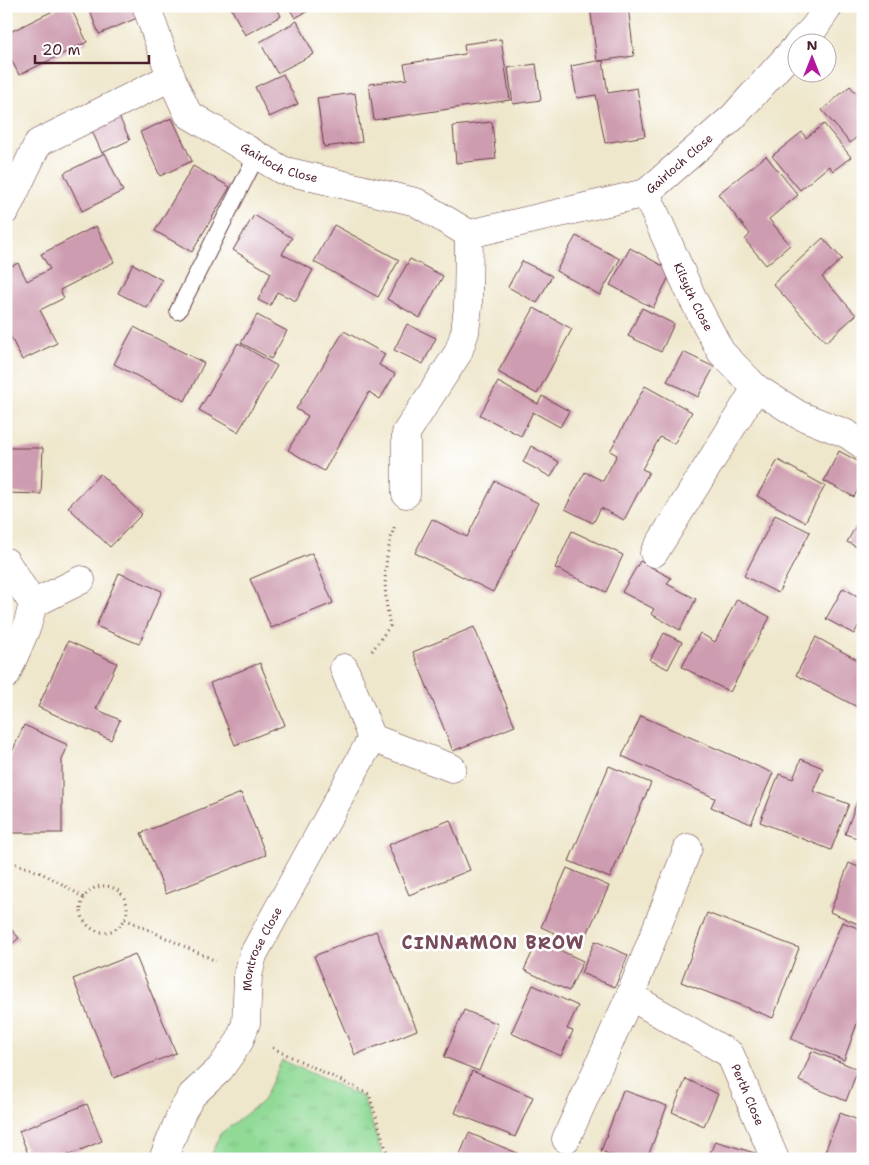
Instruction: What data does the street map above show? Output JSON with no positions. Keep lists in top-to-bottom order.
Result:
{
  "streets": {
    "street": [
      "Gairloch Close",
      "Kilsyth Close",
      "Montrose Close",
      "Perth Close"
    ]
  },
  "crossings": [
    ["Gairloch Close", "Kilsyth Close"]
  ],
  "districts": ["CINNAMON BROW"],
  "scale_bar": "20 m",
  "north": "top"
}
